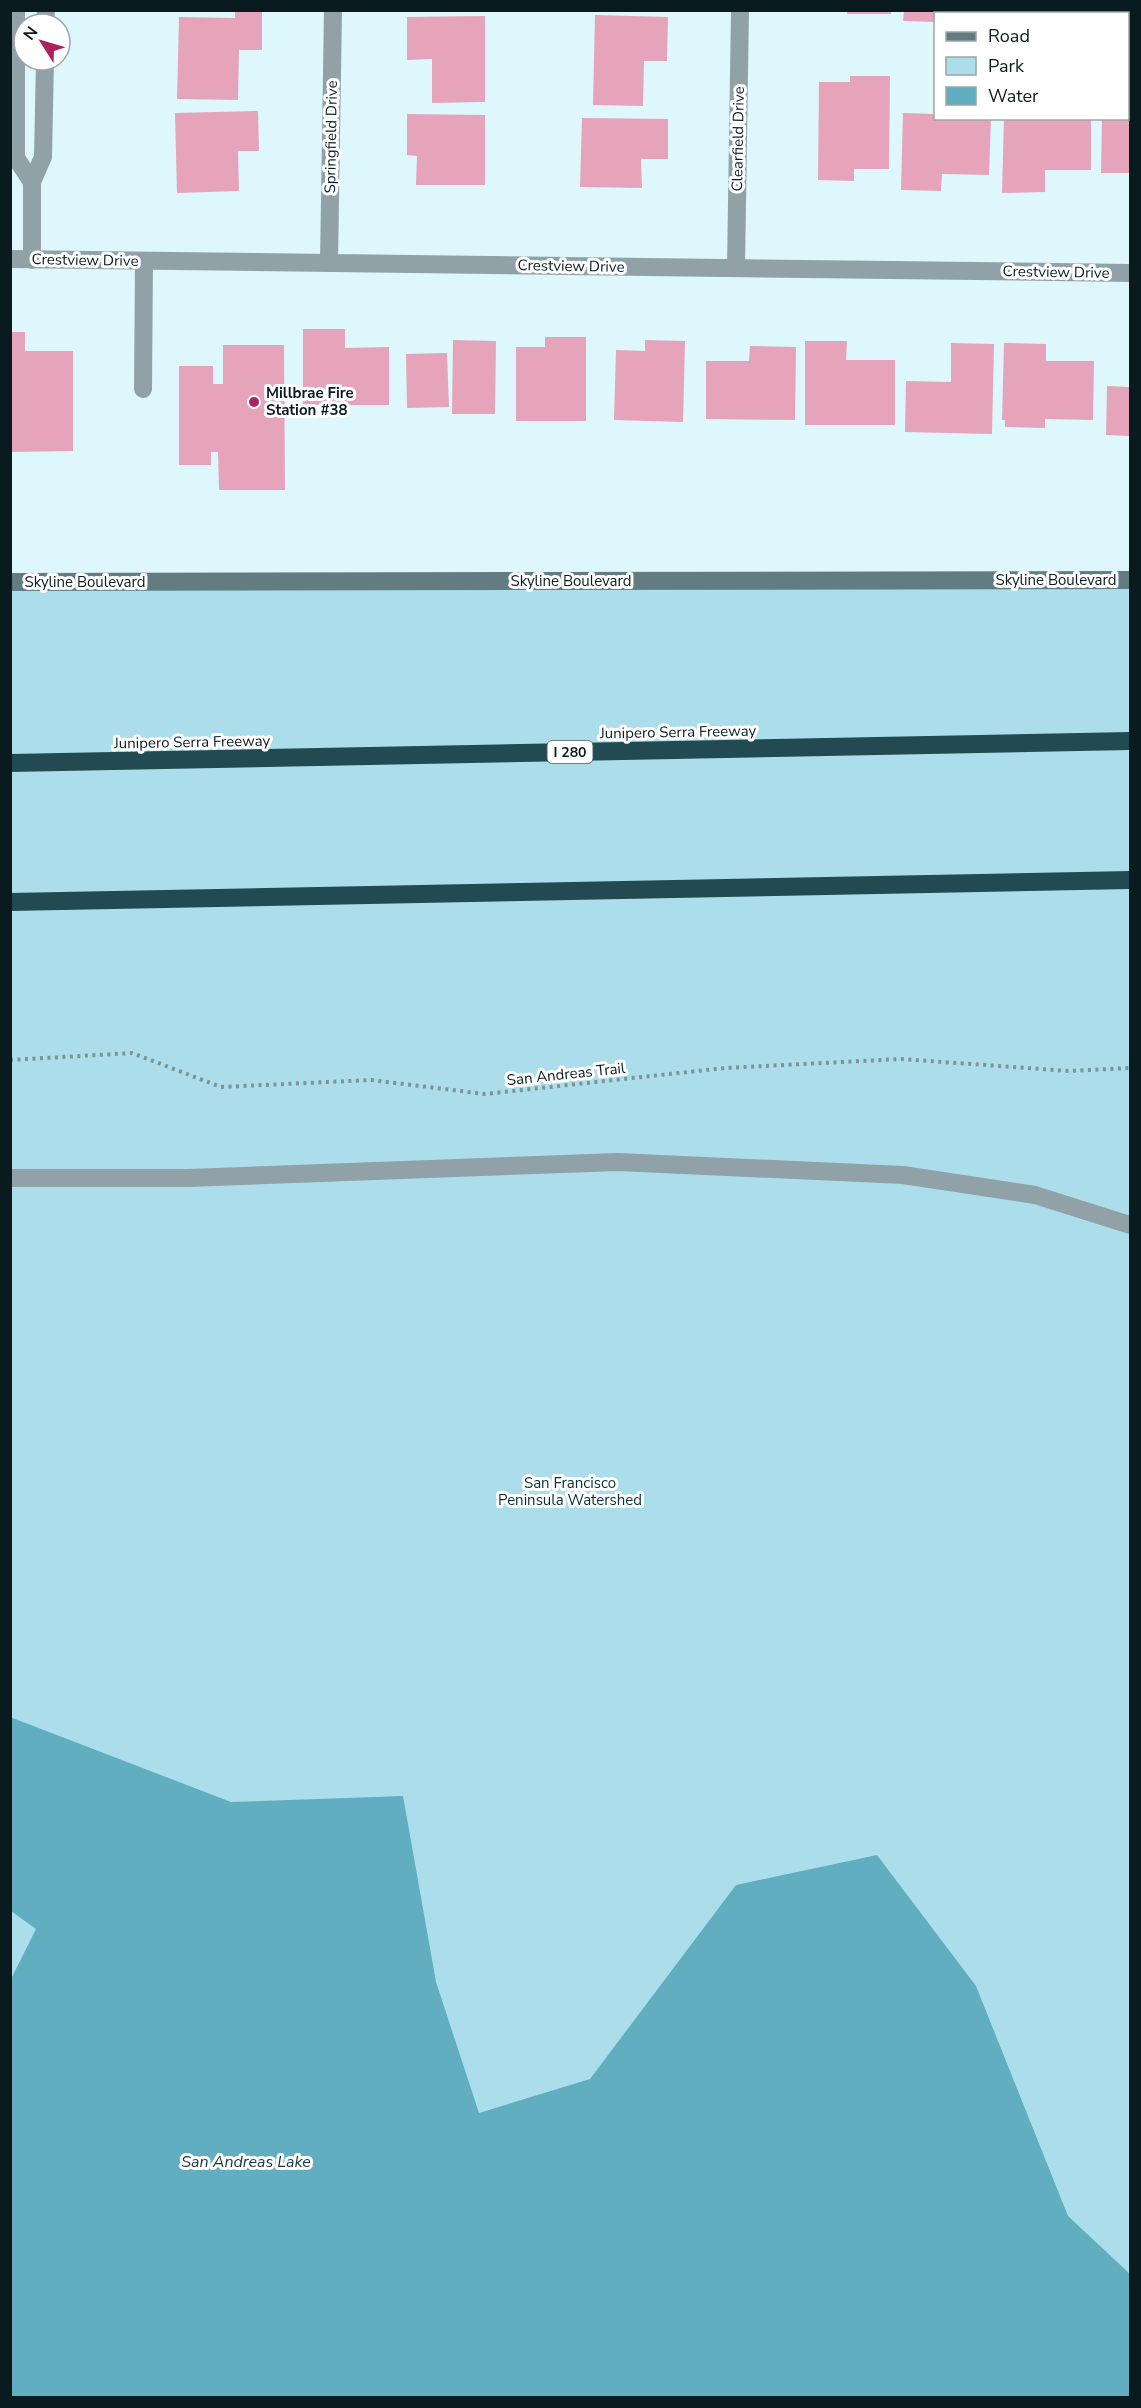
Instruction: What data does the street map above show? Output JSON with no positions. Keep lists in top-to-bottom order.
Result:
{
  "streets": {
    "highway": ["Junipero Serra Freeway", "I 280"],
    "main road": ["Skyline Boulevard"],
    "street": ["Springfield Drive", "Clearfield Drive", "Crestview Drive"],
    "path": ["San Andreas Trail"]
  },
  "crossings": [
    ["Springfield Drive", "Crestview Drive"],
    ["Clearfield Drive", "Crestview Drive"]
  ],
  "water": ["San Andreas Lake"],
  "parks": ["San Francisco Peninsula Watershed"],
  "places": ["Millbrae Fire Station #38"],
  "legend": ["Road", "Park", "Water"],
  "north": "top left"
}
